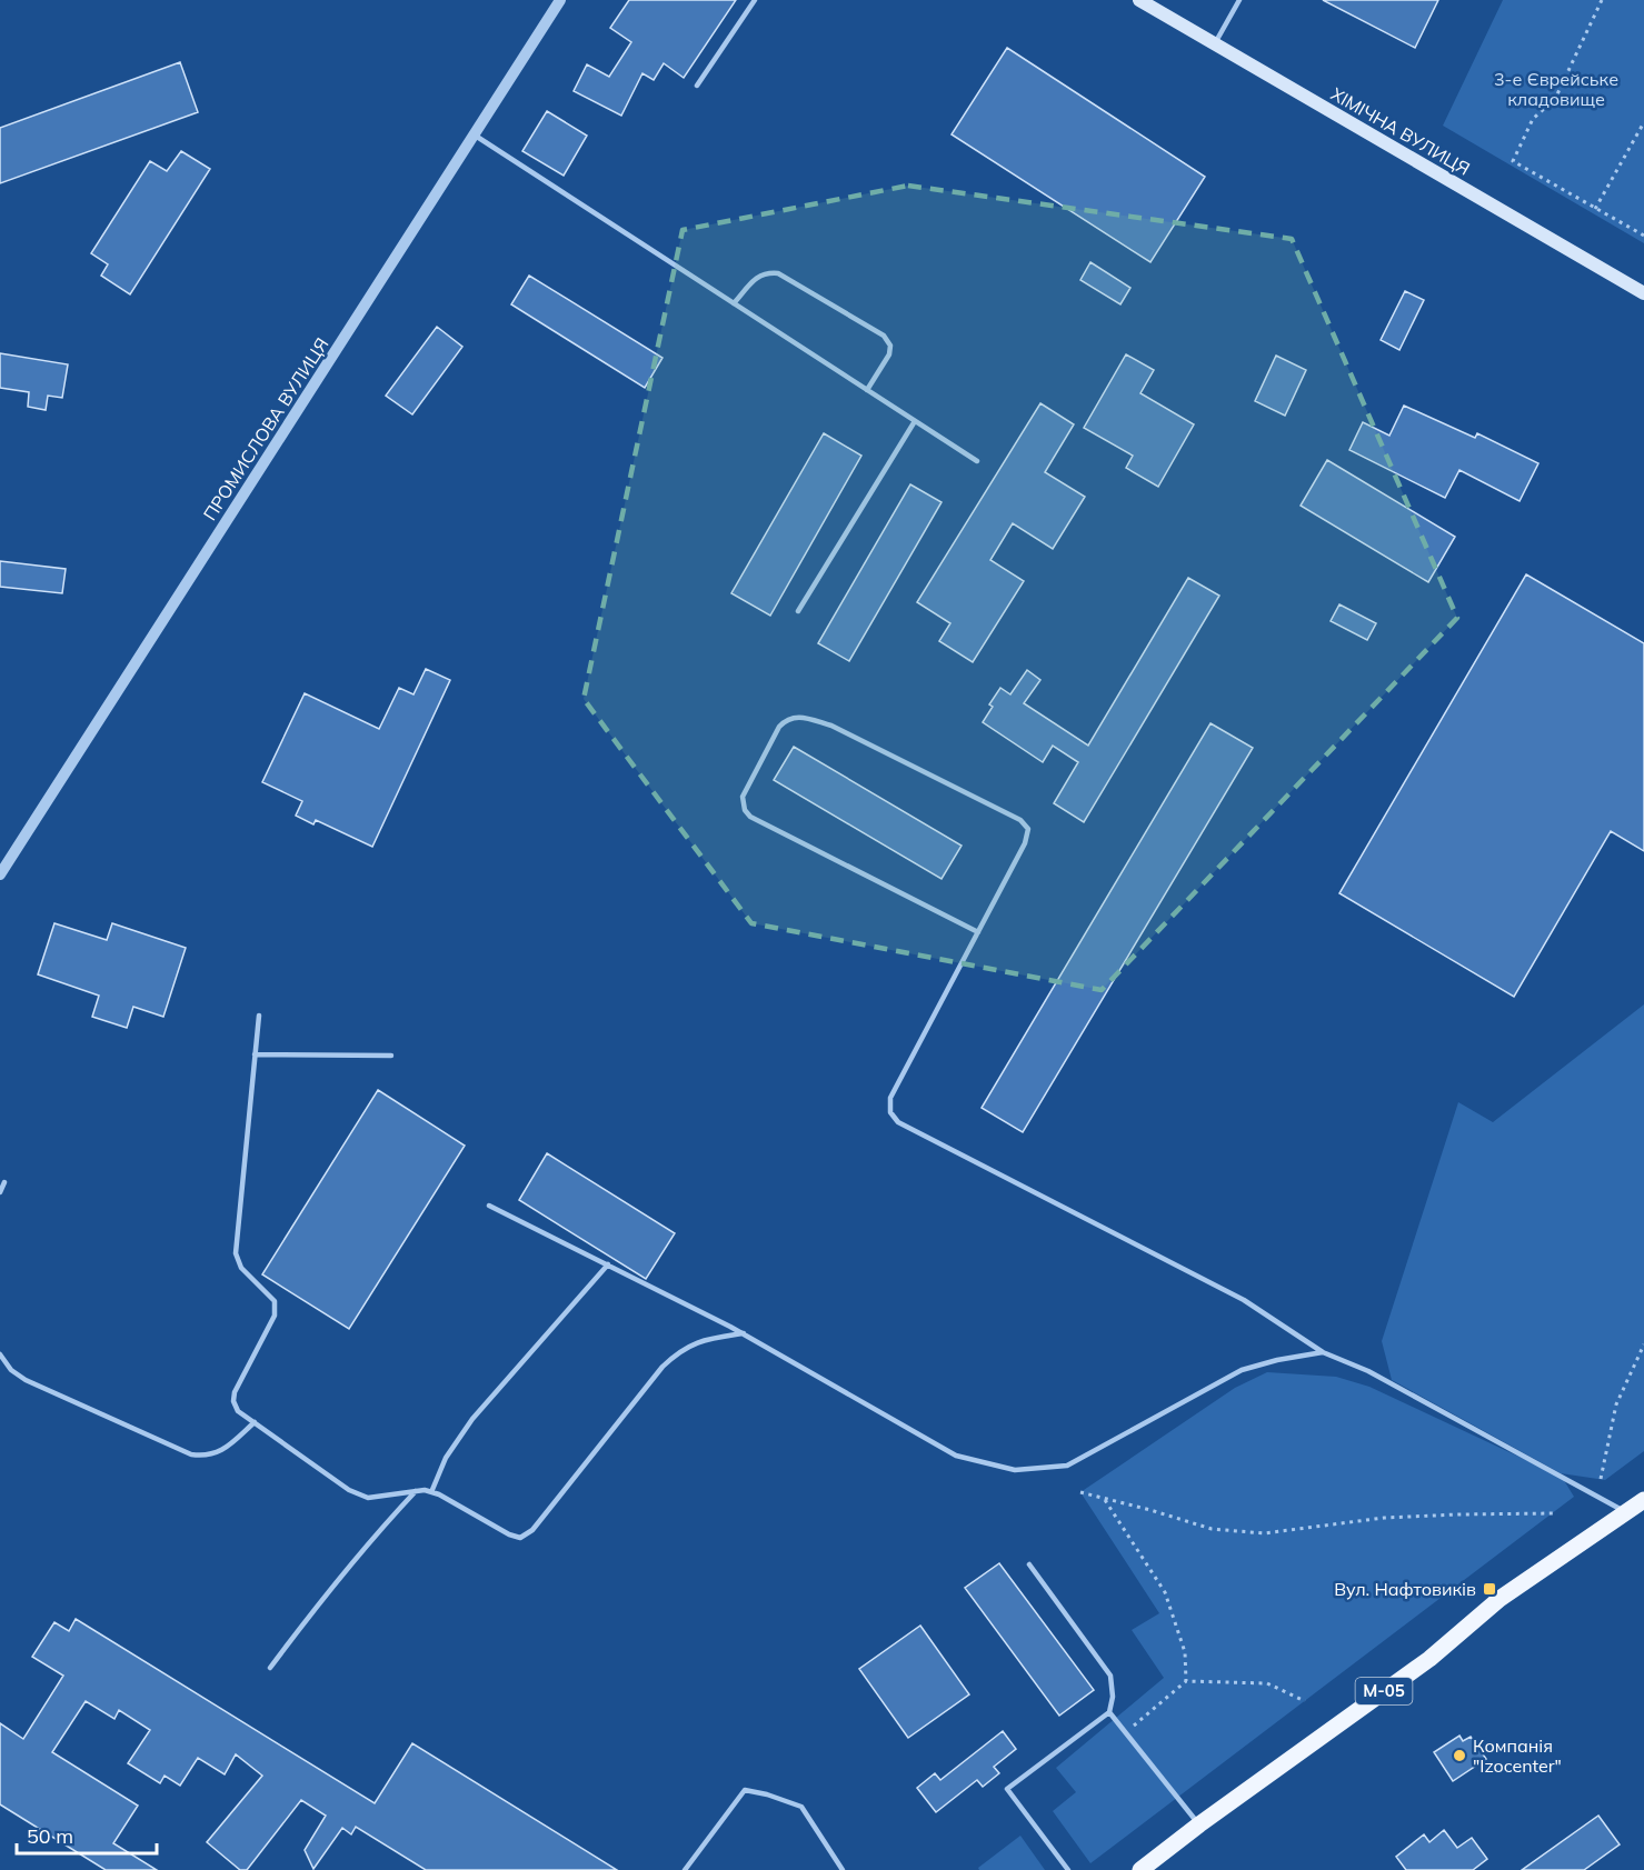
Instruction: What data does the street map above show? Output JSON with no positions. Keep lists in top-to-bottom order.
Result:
{
  "streets": {
    "main road": ["ХІМІЧНА ВУЛИЦЯ", "М-05"],
    "street": ["ПРОМИСЛОВА ВУЛИЦЯ"]
  },
  "parks": ["3-е Єврейське кладовище"],
  "places": {
    "transit": ["Вул. Нафтовиків"],
    "other": ["Компанія \"Izocenter\""]
  },
  "scale_bar": "50 m"
}
